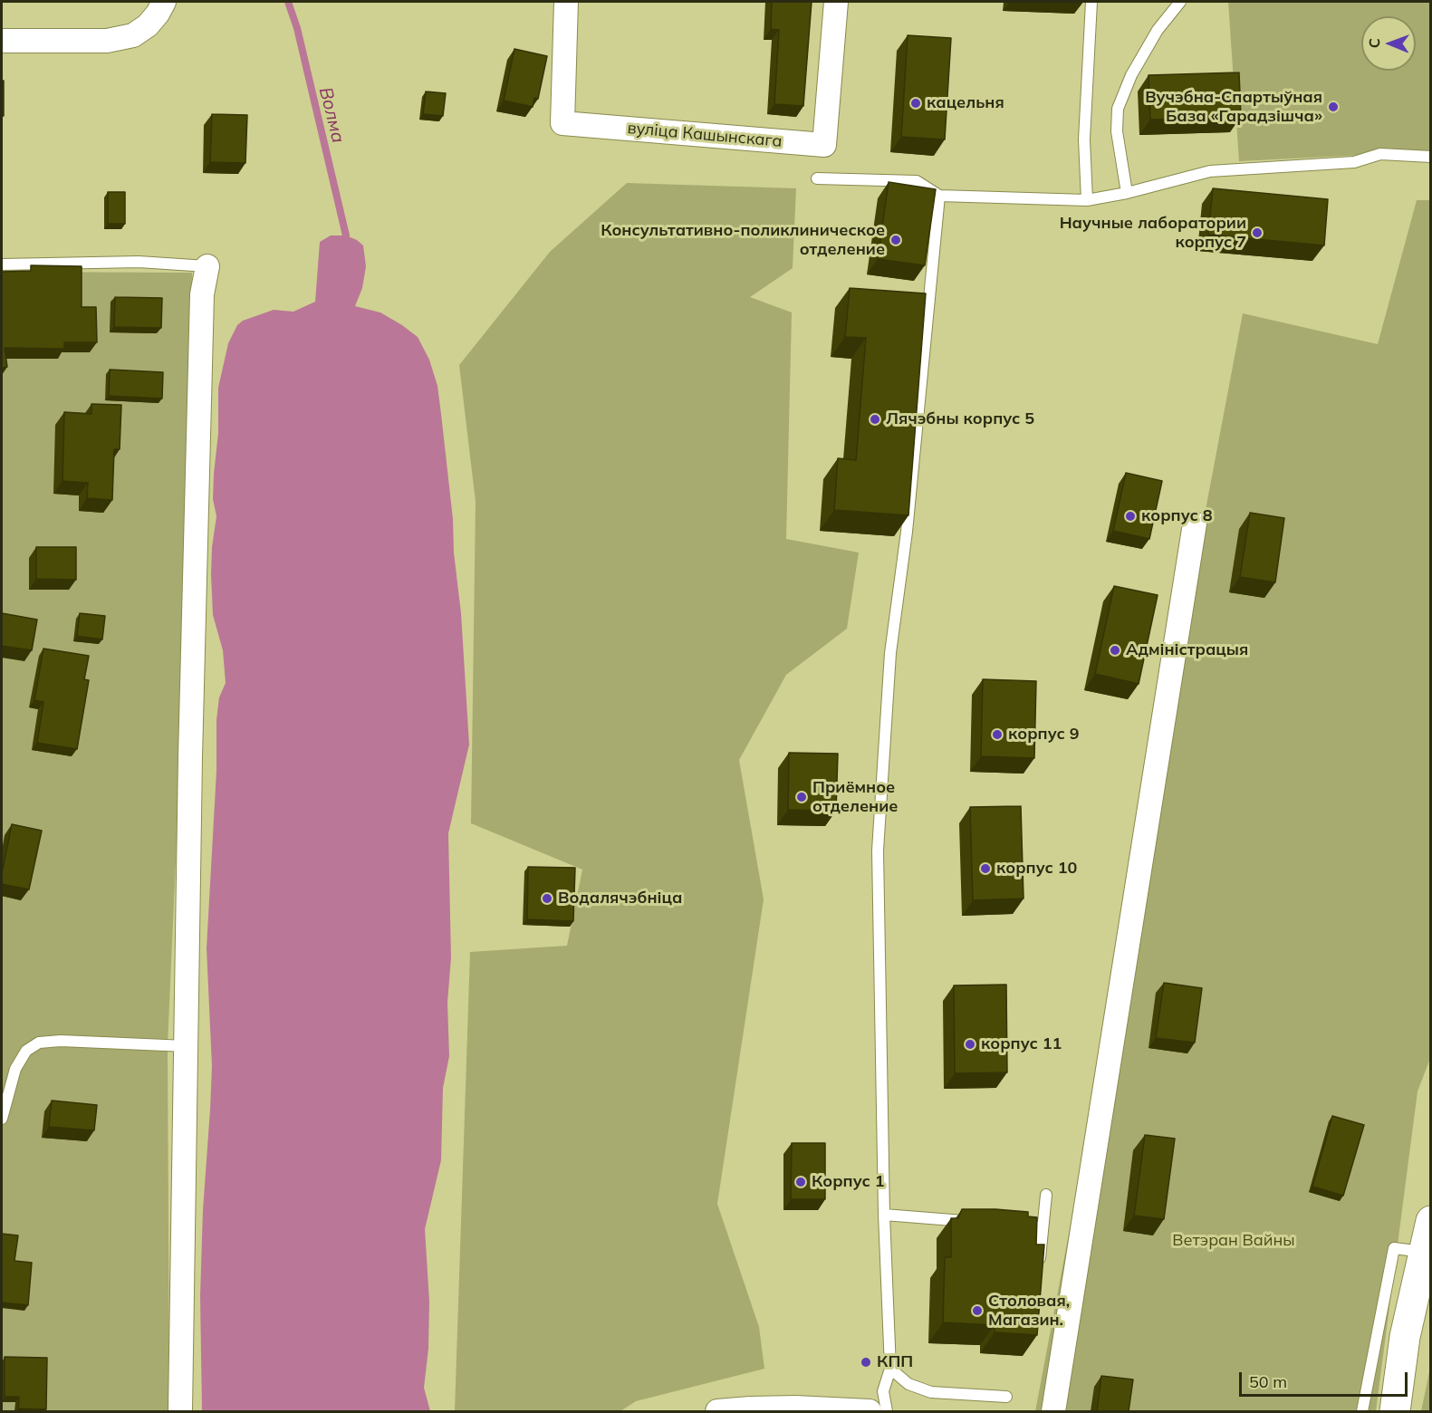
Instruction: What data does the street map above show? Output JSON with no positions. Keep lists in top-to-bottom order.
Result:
{
  "streets": {
    "street": ["вуліца Кашынскага"]
  },
  "water": ["Волма"],
  "parks": ["Ветэран Вайны"],
  "places": [
    "кацельня",
    "Вучэбна-Спартыўная База «Гарадзішча»",
    "Научные лаборатории корпус 7",
    "Консультативно-поликлиническое отделение",
    "Лячэбны корпус 5",
    "корпус 8",
    "Адміністрацыя",
    "корпус 9",
    "Приёмное отделение",
    "корпус 10",
    "Водалячэбніца",
    "корпус 11",
    "Корпус 1",
    "Столовая, Магазин.",
    "КПП"
  ],
  "scale_bar": "50 m",
  "north": "left"
}
